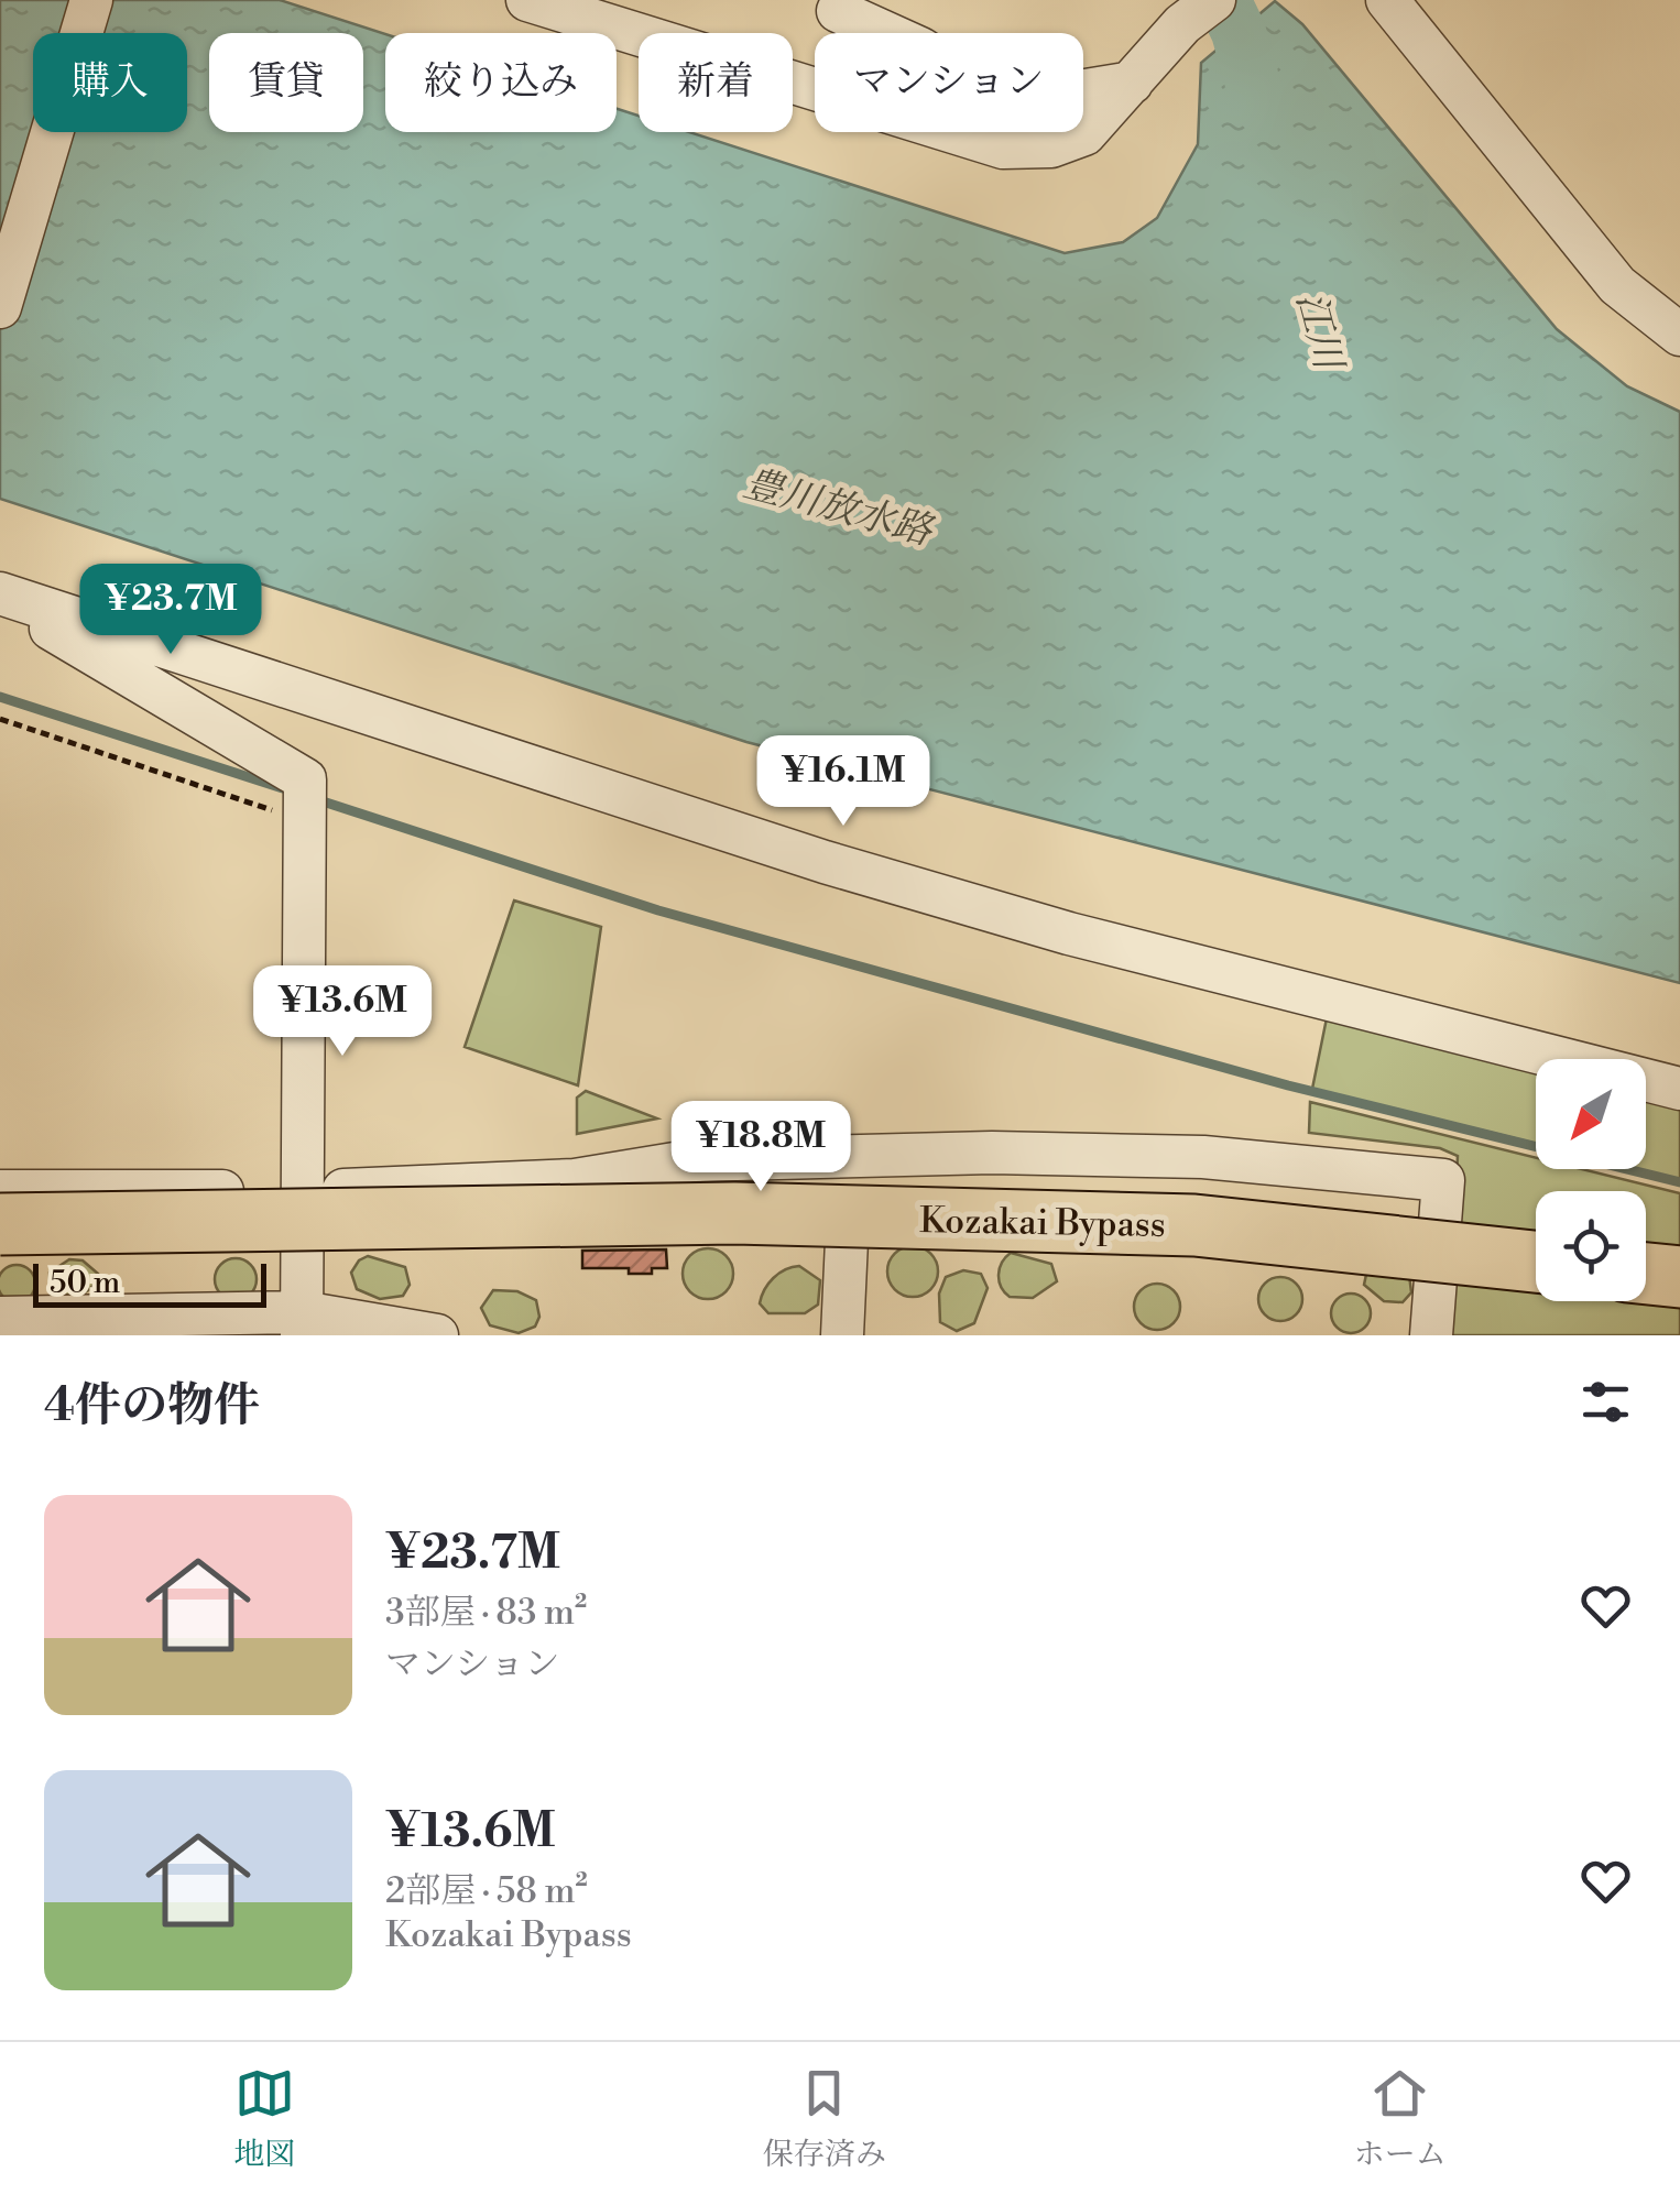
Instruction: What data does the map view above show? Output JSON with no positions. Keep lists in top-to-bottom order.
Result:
{
  "streets": {
    "highway": ["Kozakai Bypass"]
  },
  "water": ["江川", "豊川放水路"],
  "scale_bar": "50 m",
  "north": "bottom left",
  "page": {
    "chip": [
      "購入",
      "賃貸",
      "絞り込み",
      "新着",
      "マンション"
    ],
    "price": [
      "¥23.7M",
      "¥16.1M",
      "¥13.6M",
      "¥18.8M"
    ],
    "scale": "50 m",
    "heading": "4件の物件",
    "list": [
      {
        "name": "¥23.7M",
        "note": "3部屋 · 83 m² · マンション"
      },
      {
        "name": "¥13.6M",
        "note": "2部屋 · 58 m² · Kozakai Bypass"
      }
    ],
    "tabs": ["地図", "保存済み", "ホーム"]
  }
}
